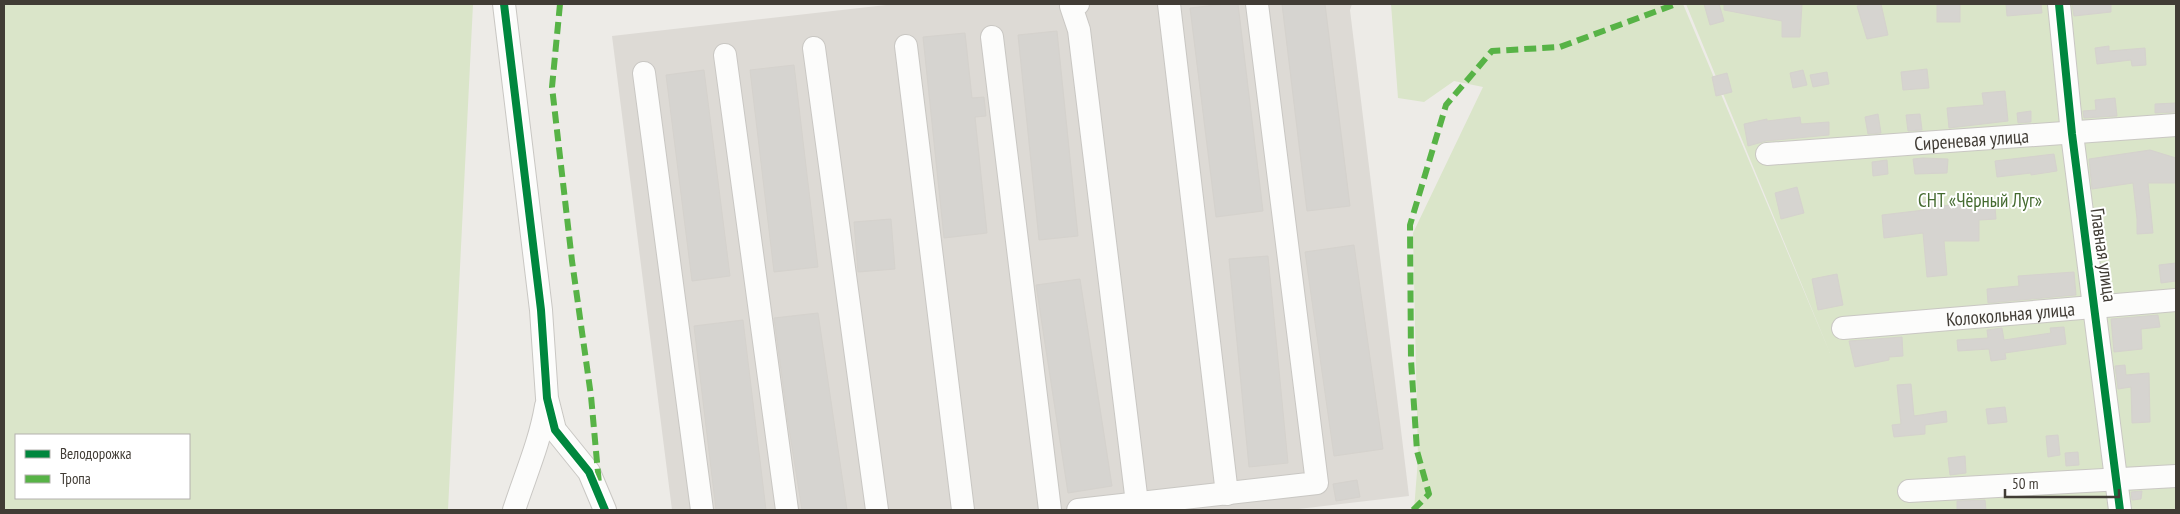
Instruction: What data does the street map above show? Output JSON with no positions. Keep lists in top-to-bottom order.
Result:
{
  "streets": {
    "street": ["Сиреневая улица", "Главная улица", "Колокольная улица"]
  },
  "crossings": [
    ["Сиреневая улица", "Главная улица"],
    ["Главная улица", "Колокольная улица"]
  ],
  "parks": ["СНТ «Чёрный Луг»"],
  "legend": ["Велодорожка", "Тропа"],
  "scale_bar": "50 m"
}
